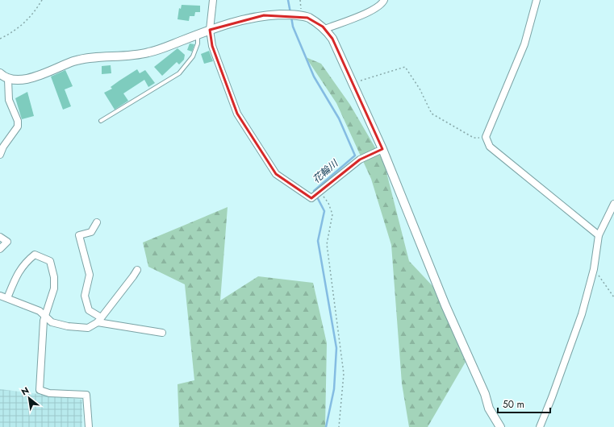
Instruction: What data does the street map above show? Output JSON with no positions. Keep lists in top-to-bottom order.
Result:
{
  "water": ["花輪川"],
  "scale_bar": "50 m",
  "north": "top left"
}
